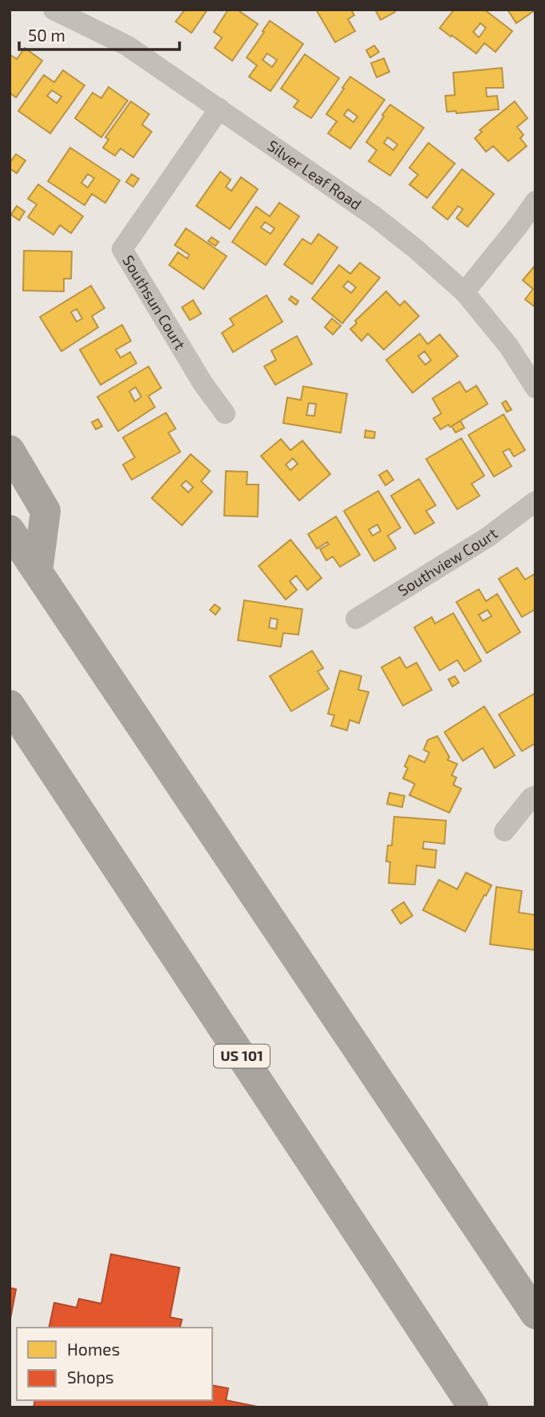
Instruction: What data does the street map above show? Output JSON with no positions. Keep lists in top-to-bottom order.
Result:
{
  "streets": {
    "highway": ["US 101"],
    "street": ["Silver Leaf Road", "Southsun Court", "Southview Court"]
  },
  "crossings": [
    ["Silver Leaf Road", "Southsun Court"]
  ],
  "legend": ["Homes", "Shops"],
  "scale_bar": "50 m"
}
